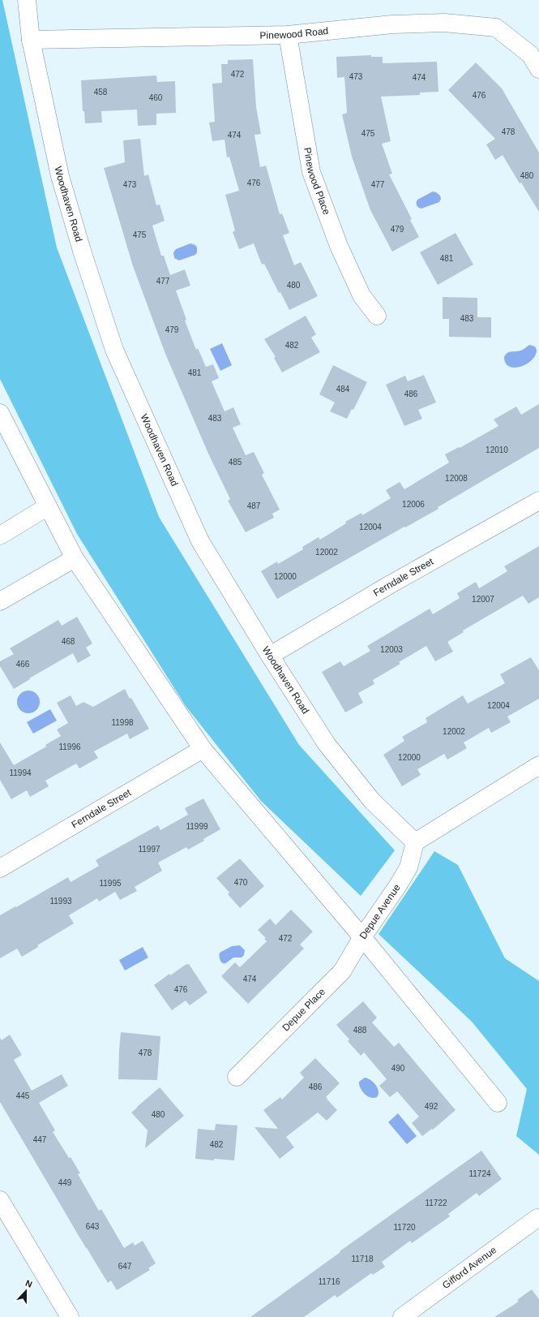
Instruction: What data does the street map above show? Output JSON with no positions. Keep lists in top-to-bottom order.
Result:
{
  "streets": {
    "street": [
      "Pinewood Road",
      "Pinewood Place",
      "Woodhaven Road",
      "Ferndale Street",
      "Depue Avenue",
      "Depue Place",
      "Gifford Avenue"
    ]
  },
  "crossings": [
    ["Pinewood Road", "Pinewood Place"],
    ["Pinewood Road", "Woodhaven Road"],
    ["Woodhaven Road", "Ferndale Street"],
    ["Woodhaven Road", "Depue Avenue"],
    ["Depue Avenue", "Depue Place"]
  ],
  "house_numbers": [
    "472",
    "473",
    "474",
    "458",
    "476",
    "460",
    "478",
    "475",
    "474",
    "480",
    "476",
    "473",
    "477",
    "479",
    "475",
    "481",
    "477",
    "480",
    "483",
    "479",
    "482",
    "481",
    "484",
    "486",
    "483",
    "12010",
    "485",
    "12008",
    "12006",
    "487",
    "12004",
    "12002",
    "12000",
    "12007",
    "468",
    "12003",
    "466",
    "12004",
    "11998",
    "12002",
    "11996",
    "12000",
    "11994",
    "11999",
    "11997",
    "470",
    "11995",
    "11993",
    "472",
    "474",
    "476",
    "488",
    "478",
    "490",
    "486",
    "445",
    "492",
    "480",
    "447",
    "482",
    "11724",
    "449",
    "11722",
    "643",
    "11720",
    "11718",
    "647",
    "11716"
  ],
  "north": "top"
}
